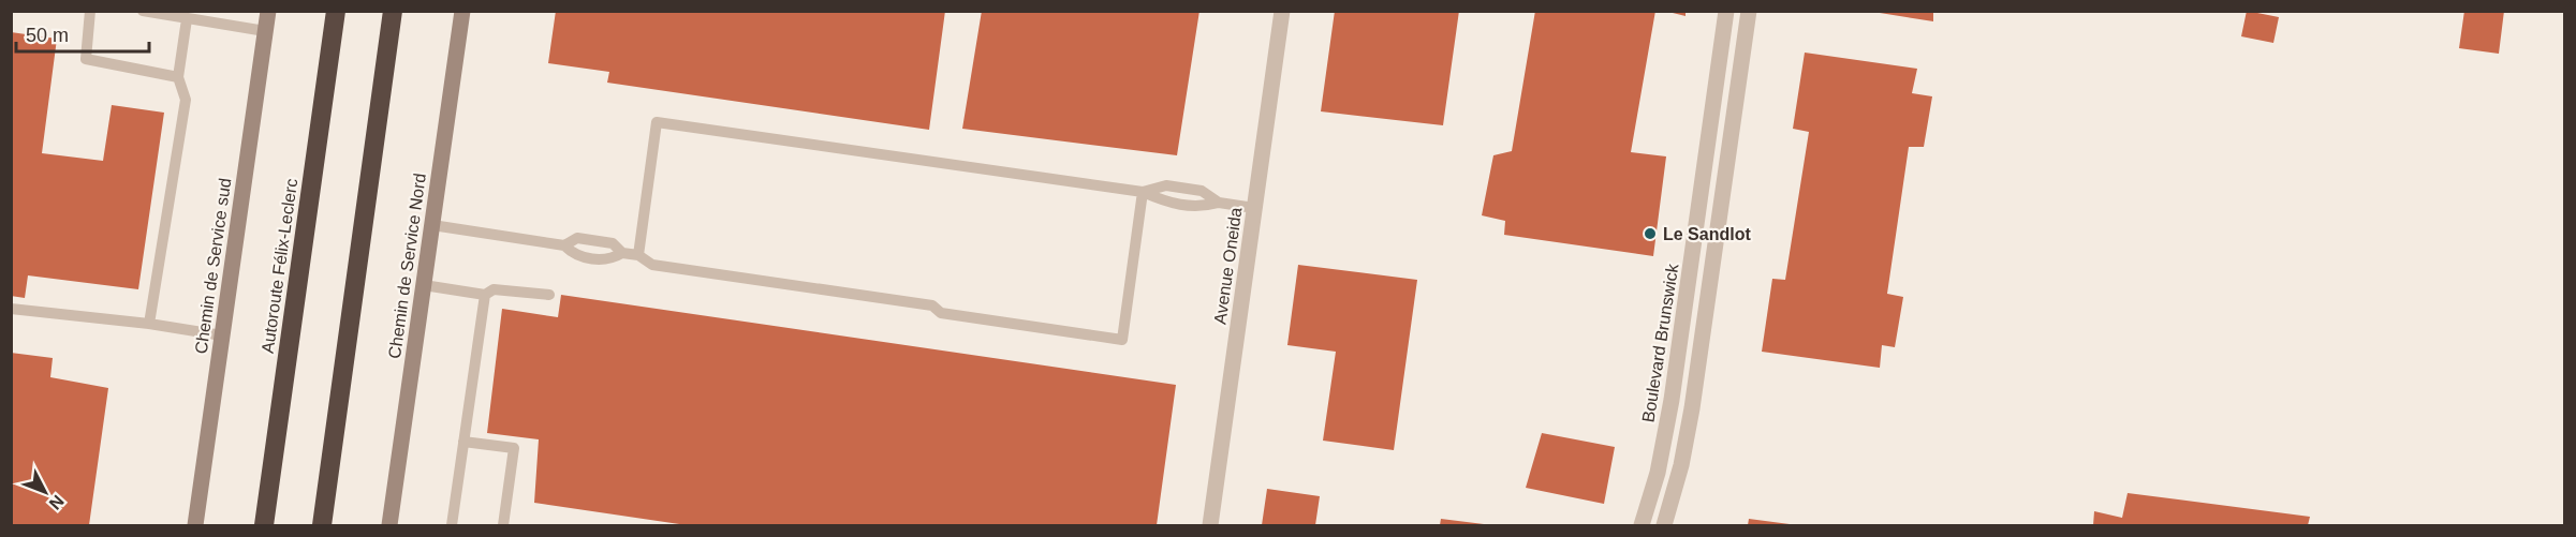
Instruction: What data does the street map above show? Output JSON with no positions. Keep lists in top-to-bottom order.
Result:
{
  "streets": {
    "highway": ["Autoroute Félix-Leclerc"],
    "main road": ["Chemin de Service sud", "Chemin de Service Nord"],
    "street": ["Avenue Oneida", "Boulevard Brunswick"]
  },
  "places": ["Le Sandlot"],
  "scale_bar": "50 m",
  "north": "bottom right"
}
